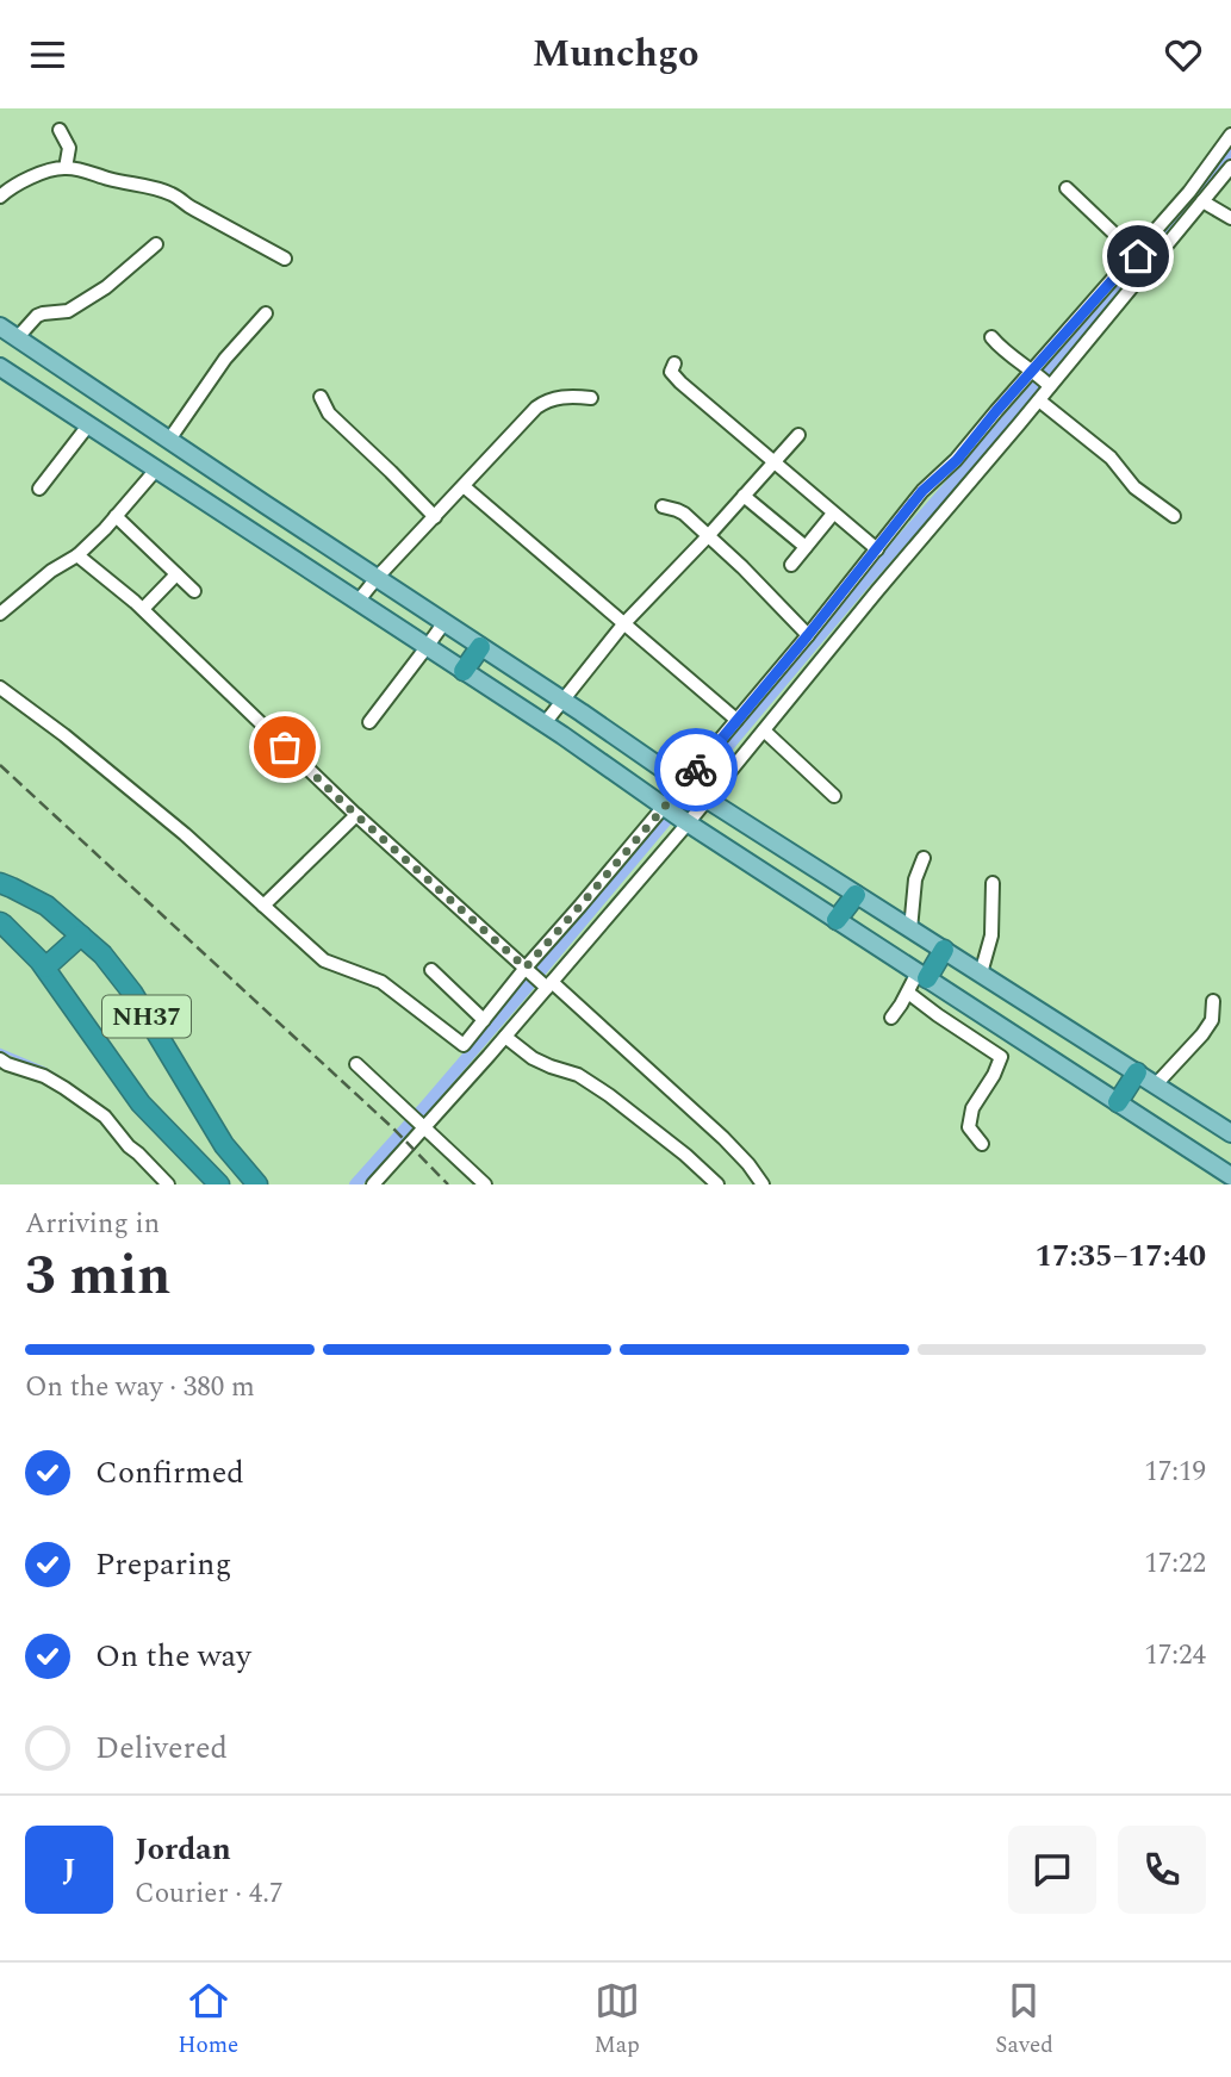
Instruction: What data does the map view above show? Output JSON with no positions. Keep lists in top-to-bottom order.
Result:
{
  "streets": {
    "highway": ["NH37"]
  },
  "page": {
    "header": "Munchgo",
    "heading": ["3 min", "Arriving in", "17:35–17:40"],
    "panel": ["Jordan", "Courier · 4.7"],
    "bar": "On the way · 380 m",
    "list": [
      ["Confirmed", "17:19"],
      ["Preparing", "17:22"],
      ["On the way", "17:24"],
      "Delivered"
    ],
    "round": "J",
    "tabs": ["Home", "Map", "Saved"]
  }
}
